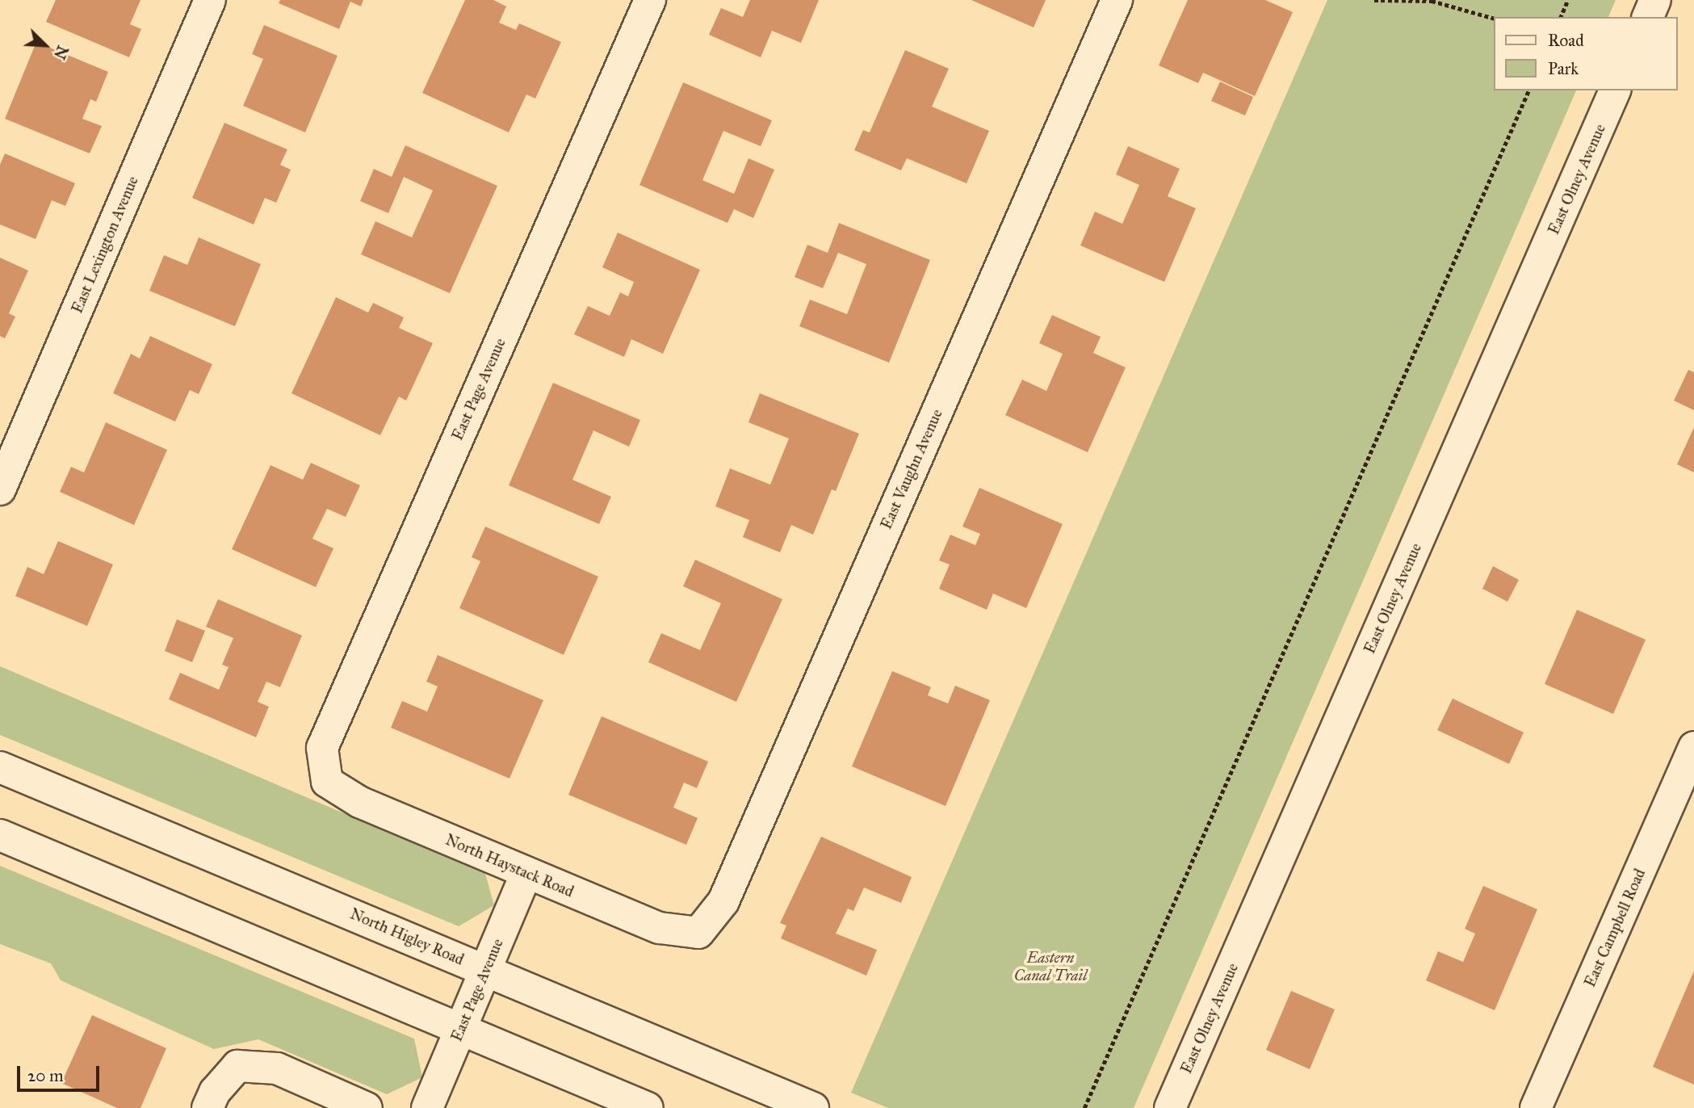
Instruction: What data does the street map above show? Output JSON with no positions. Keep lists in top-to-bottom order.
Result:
{
  "streets": {
    "street": [
      "East Olney Avenue",
      "East Lexington Avenue",
      "East Page Avenue",
      "East Vaughn Avenue",
      "North Haystack Road",
      "East Campbell Road",
      "North Higley Road"
    ]
  },
  "crossings": [
    ["East Page Avenue", "North Haystack Road"],
    ["East Page Avenue", "North Higley Road"],
    ["East Vaughn Avenue", "North Haystack Road"]
  ],
  "parks": ["Eastern Canal Trail"],
  "legend": ["Road", "Park"],
  "scale_bar": "20 m",
  "north": "bottom right"
}
